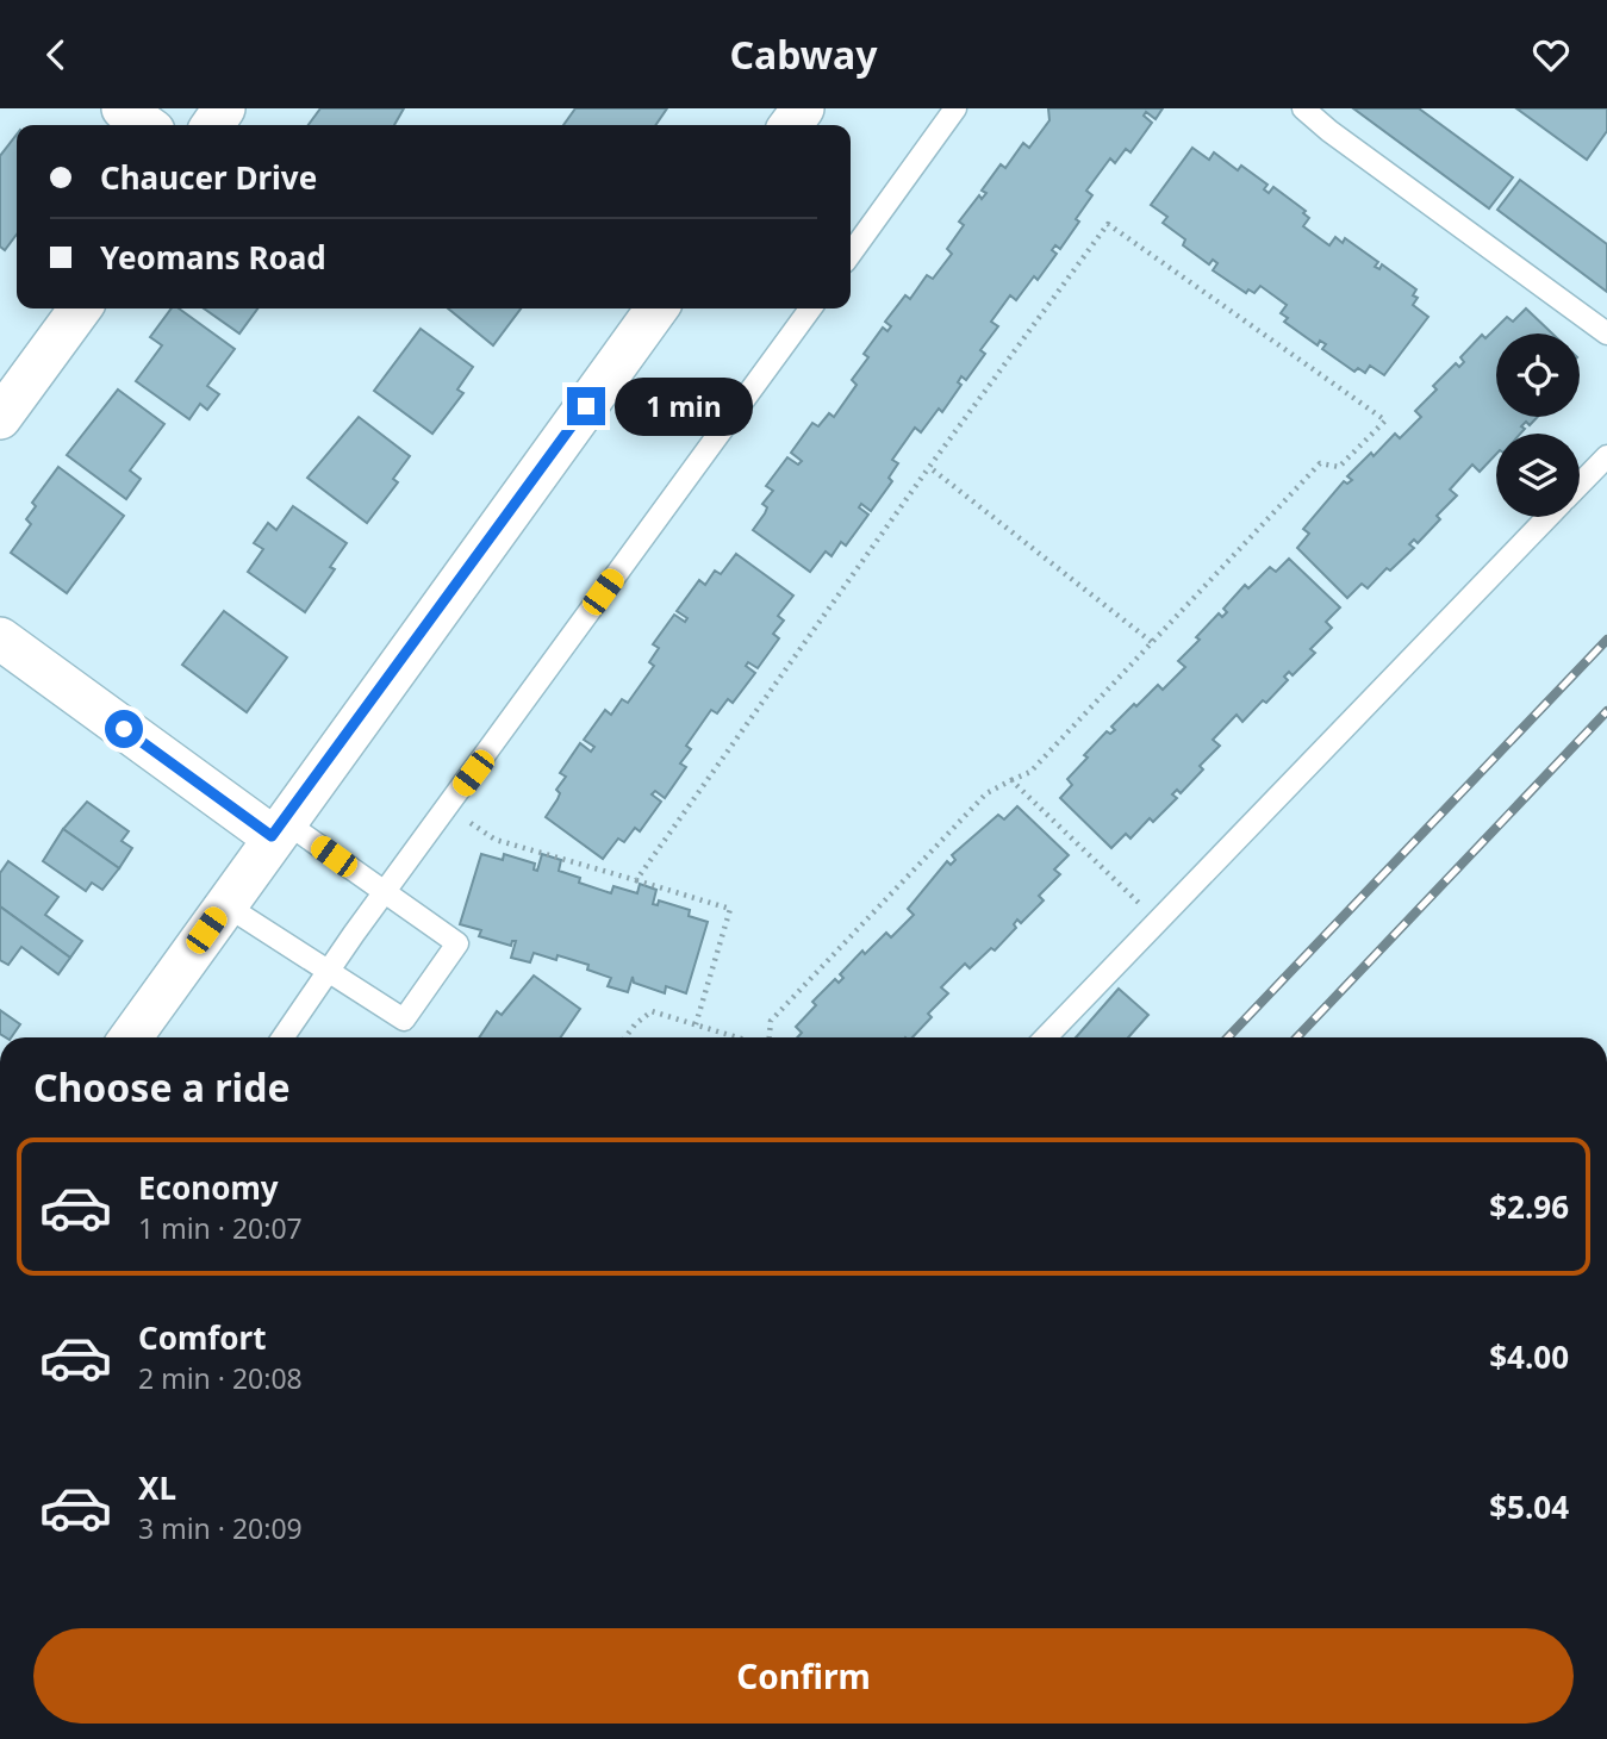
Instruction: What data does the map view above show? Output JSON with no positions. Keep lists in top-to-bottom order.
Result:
{
  "page": {
    "header": "Cabway",
    "banner": ["Chaucer Drive", "Yeomans Road"],
    "bubble": "1 min",
    "heading": "Choose a ride",
    "list": [
      {
        "name": "Economy",
        "note": "1 min · 20:07",
        "value": "$2.96"
      },
      {
        "name": "Comfort",
        "note": "2 min · 20:08",
        "value": "$4.00"
      },
      {
        "name": "XL",
        "note": "3 min · 20:09",
        "value": "$5.04"
      }
    ],
    "buttons": "Confirm"
  }
}
